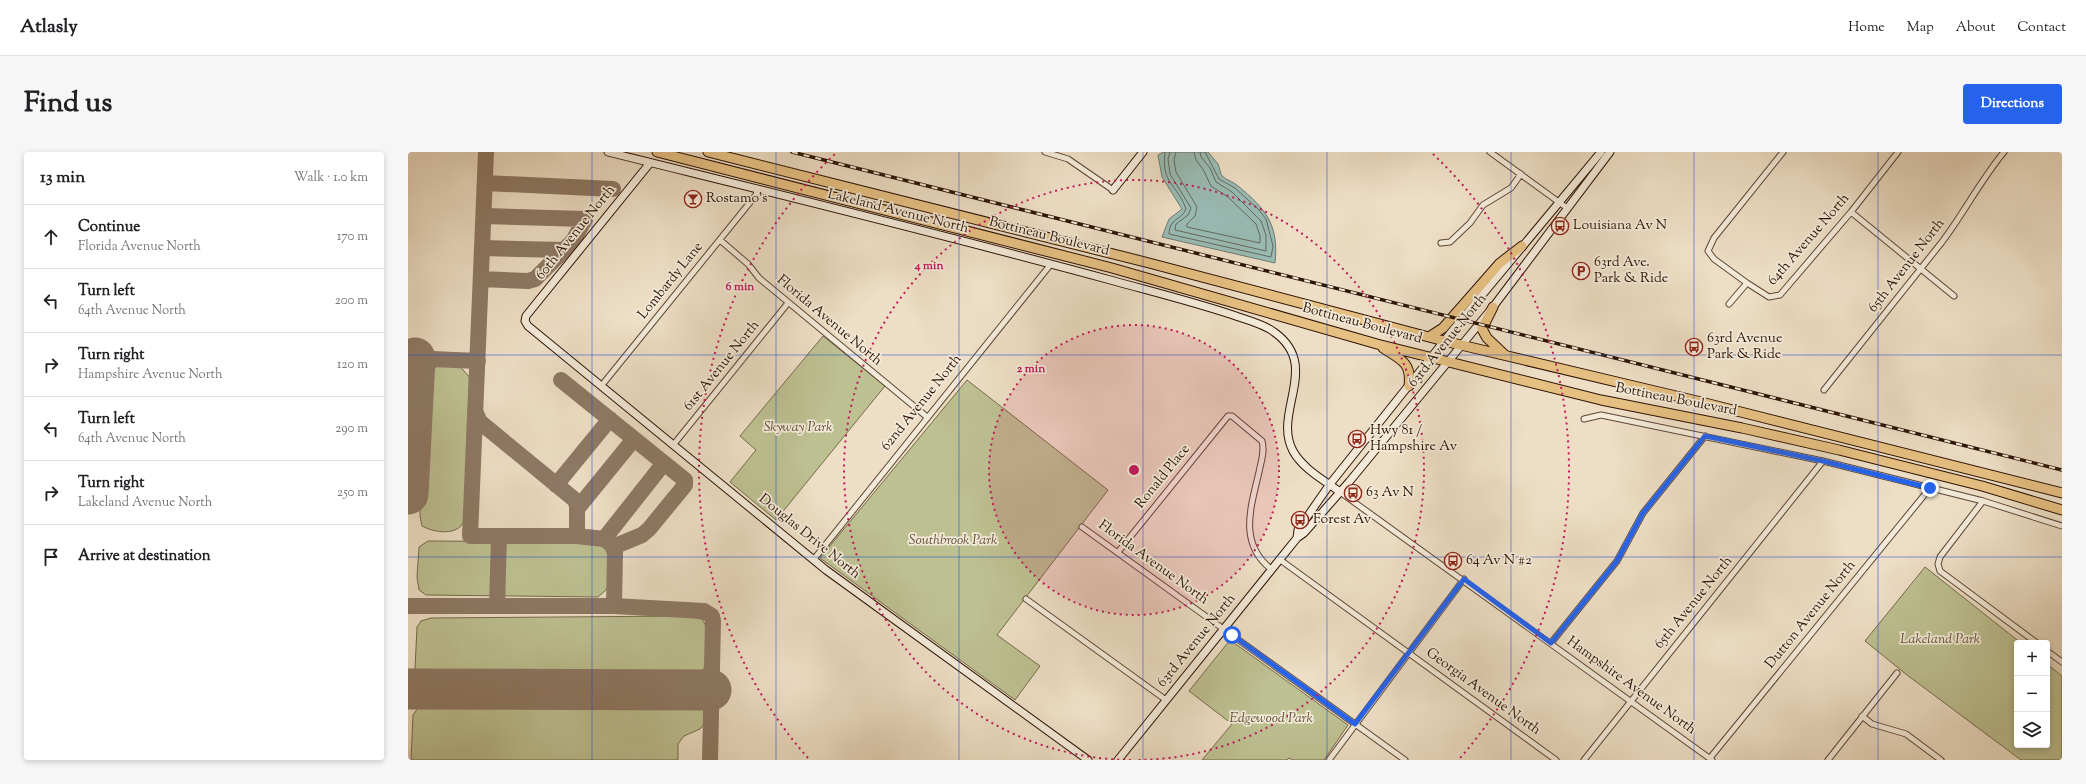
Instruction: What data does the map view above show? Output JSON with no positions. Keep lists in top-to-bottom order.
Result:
{
  "streets": {
    "highway": ["Bottineau Boulevard"],
    "street": [
      "Lakeland Avenue North",
      "60th Avenue North",
      "64th Avenue North",
      "65th Avenue North",
      "Lombardy Lane",
      "Florida Avenue North",
      "63rd Avenue North",
      "61st Avenue North",
      "62nd Avenue North",
      "Ronald Place",
      "Douglas Drive North",
      "Dutton Avenue North",
      "Hampshire Avenue North",
      "Georgia Avenue North"
    ]
  },
  "crossings": [
    ["Lakeland Avenue North", "60th Avenue North"],
    ["Lakeland Avenue North", "Lombardy Lane"],
    ["Lakeland Avenue North", "63rd Avenue North"],
    ["Lakeland Avenue North", "62nd Avenue North"],
    ["Lakeland Avenue North", "Hampshire Avenue North"],
    ["60th Avenue North", "Douglas Drive North"],
    ["Bottineau Boulevard", "63rd Avenue North"],
    ["65th Avenue North", "Hampshire Avenue North"],
    ["Lombardy Lane", "Florida Avenue North"],
    ["Lombardy Lane", "Douglas Drive North"],
    ["Florida Avenue North", "63rd Avenue North"],
    ["Florida Avenue North", "61st Avenue North"],
    ["Florida Avenue North", "62nd Avenue North"],
    ["Florida Avenue North", "Ronald Place"],
    ["63rd Avenue North", "Ronald Place"],
    ["63rd Avenue North", "Hampshire Avenue North"],
    ["63rd Avenue North", "Georgia Avenue North"],
    ["61st Avenue North", "Douglas Drive North"],
    ["62nd Avenue North", "Douglas Drive North"],
    ["Dutton Avenue North", "Hampshire Avenue North"]
  ],
  "parks": [
    "Skyway Park",
    "Southbrook Park",
    "Lakeland Park",
    "Edgewood Park"
  ],
  "places": {
    "bar": ["Rostamo's"],
    "bus stop": [
      "Louisiana Av N",
      "63rd Avenue Park & Ride",
      "Hwy 81 / Hampshire Av",
      "63 Av N",
      "Forest Av",
      "64 Av N #2"
    ],
    "parking": ["63rd Ave. Park & Ride"]
  },
  "page": {
    "header": "Atlasly",
    "nav": [
      "Home",
      "Map",
      "About",
      "Contact"
    ],
    "title": "Find us",
    "buttons": "Directions",
    "heading": ["13 min", "Walk · 1.0 km"],
    "list": [
      ["Continue", "Florida Avenue North", "170 m"],
      ["Turn left", "64th Avenue North", "200 m"],
      ["Turn right", "Hampshire Avenue North", "120 m"],
      ["Turn left", "64th Avenue North", "290 m"],
      ["Turn right", "Lakeland Avenue North", "250 m"],
      "Arrive at destination"
    ],
    "map_buttons": ["+", "−"]
  },
  "rings": ["4 min", "6 min", "2 min"]
}
